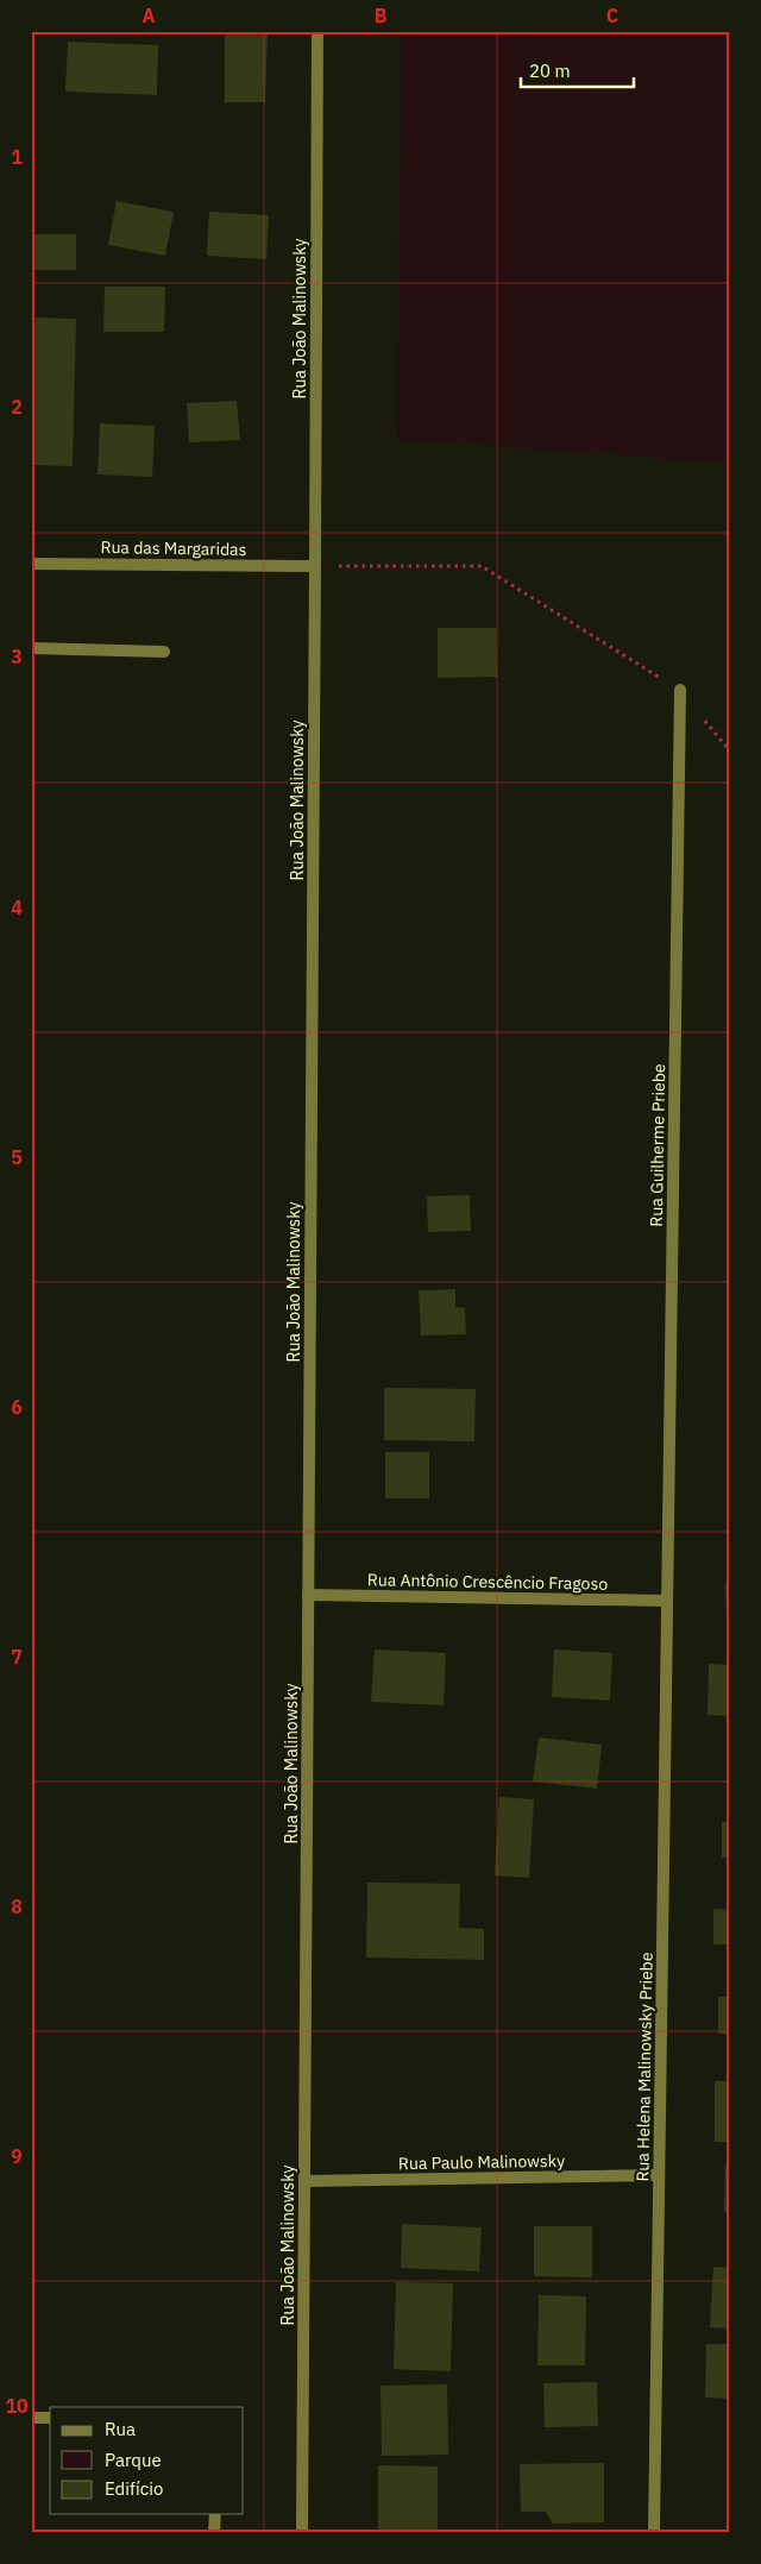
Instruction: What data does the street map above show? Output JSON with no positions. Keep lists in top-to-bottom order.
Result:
{
  "streets": {
    "street": [
      "Rua João Malinowsky",
      "Rua das Margaridas",
      "Rua Guilherme Priebe",
      "Rua Antônio Crescêncio Fragoso",
      "Rua Helena Malinowsky Priebe",
      "Rua Paulo Malinowsky"
    ]
  },
  "crossings": [
    ["Rua João Malinowsky", "Rua das Margaridas"],
    ["Rua João Malinowsky", "Rua Antônio Crescêncio Fragoso"],
    ["Rua João Malinowsky", "Rua Paulo Malinowsky"],
    ["Rua Guilherme Priebe", "Rua Antônio Crescêncio Fragoso"],
    ["Rua Guilherme Priebe", "Rua Helena Malinowsky Priebe"],
    ["Rua Antônio Crescêncio Fragoso", "Rua Helena Malinowsky Priebe"],
    ["Rua Helena Malinowsky Priebe", "Rua Paulo Malinowsky"]
  ],
  "legend": ["Rua", "Parque", "Edifício"],
  "scale_bar": "20 m",
  "grid": {
    "columns": ["A", "B", "C"],
    "rows": [
      "1",
      "2",
      "3",
      "4",
      "5",
      "6",
      "7",
      "8",
      "9",
      "10"
    ]
  }
}
